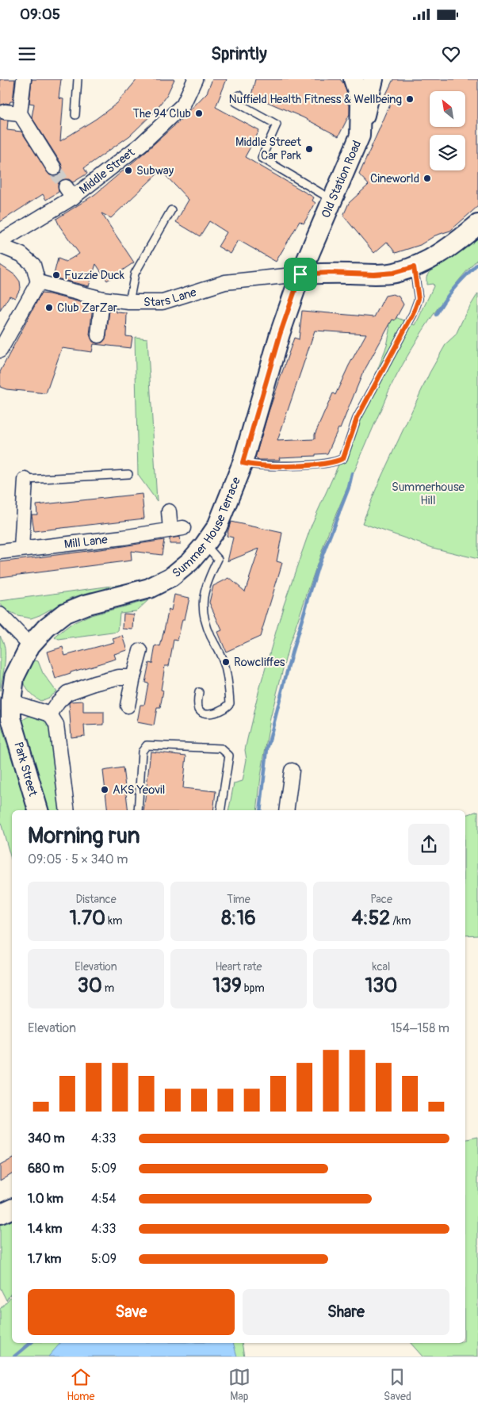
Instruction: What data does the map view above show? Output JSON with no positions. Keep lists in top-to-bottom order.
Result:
{
  "streets": {
    "street": [
      "Middle Street",
      "Old Station Road",
      "Stars Lane",
      "Summer House Terrace",
      "Mill Lane",
      "Park Street"
    ]
  },
  "crossings": [
    ["Old Station Road", "Stars Lane"],
    ["Old Station Road", "Summer House Terrace"],
    ["Stars Lane", "Summer House Terrace"],
    ["Summer House Terrace", "Park Street"]
  ],
  "parks": ["Summerhouse Hill"],
  "places": [
    "Nuffield Health Fitness & Wellbeing",
    "The 94 Club",
    "Middle Street Car Park",
    "Subway",
    "Cineworld",
    "Fuzzie Duck",
    "Club ZarZar",
    "Rowcliffes",
    "AKS Yeovil"
  ],
  "north": "top left",
  "page": {
    "status": "09:05",
    "header": "Sprintly",
    "heading": ["Morning run", "09:05 · 5 × 340 m"],
    "stats": [
      ["Distance", "1.70 km"],
      ["Time", "8:16"],
      ["Pace", "4:52 /km"],
      ["Elevation", "30 m"],
      ["Heart rate", "139 bpm"],
      ["kcal", "130"]
    ],
    "chart": ["Elevation", "154–158 m"],
    "list": [
      {
        "name": "340 m",
        "note": "4:33"
      },
      {
        "name": "680 m",
        "note": "5:09"
      },
      {
        "name": "1.0 km",
        "note": "4:54"
      },
      {
        "name": "1.4 km",
        "note": "4:33"
      },
      {
        "name": "1.7 km",
        "note": "5:09"
      }
    ],
    "buttons": ["Save", "Share"],
    "tabs": ["Home", "Map", "Saved"]
  }
}
